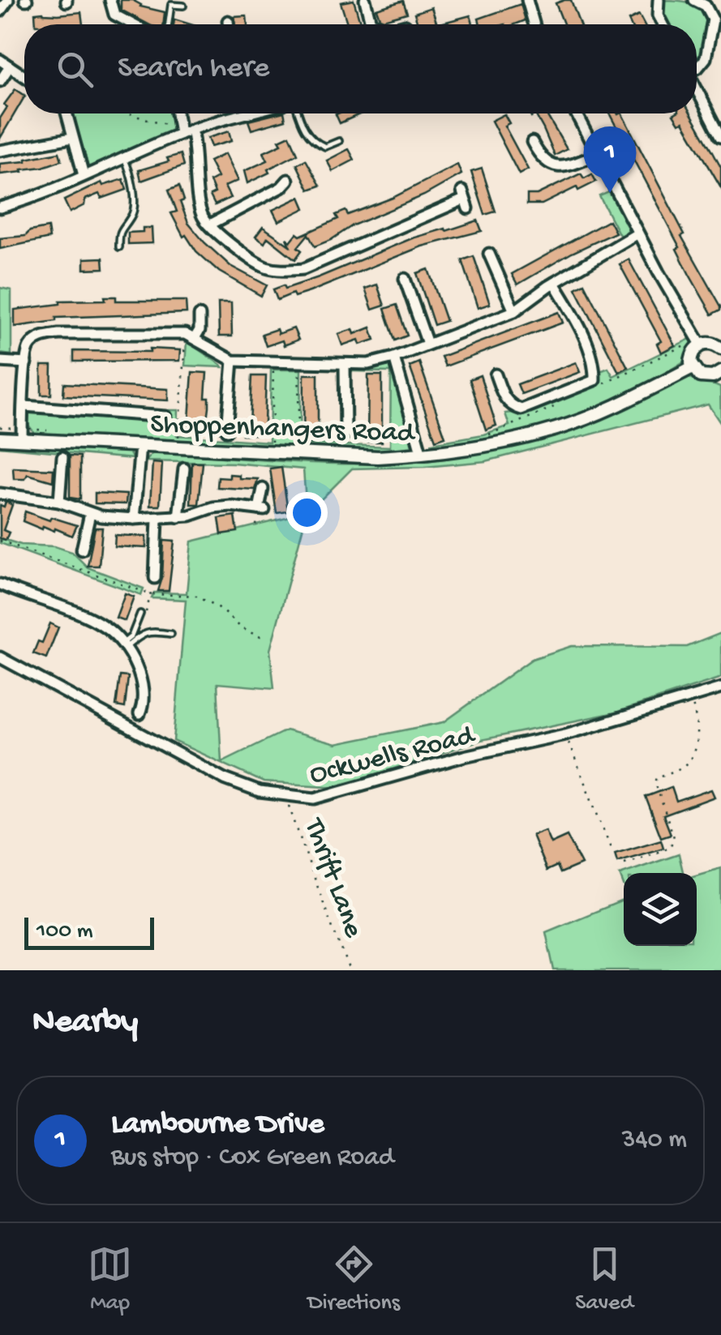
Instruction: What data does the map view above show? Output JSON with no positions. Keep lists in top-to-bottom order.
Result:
{
  "streets": {
    "street": ["Shoppenhangers Road", "Ockwells Road"],
    "path": ["Thrift Lane"]
  },
  "crossings": [
    ["Ockwells Road", "Thrift Lane"]
  ],
  "scale_bar": "100 m",
  "page": {
    "search": "Search here",
    "pins": "1",
    "scale": "100 m",
    "heading": "Nearby",
    "list": [
      {
        "mark": "1",
        "name": "Lambourne Drive",
        "note": "Bus stop · Cox Green Road",
        "value": "340 m"
      }
    ],
    "nav": ["Map", "Directions", "Saved"]
  }
}
